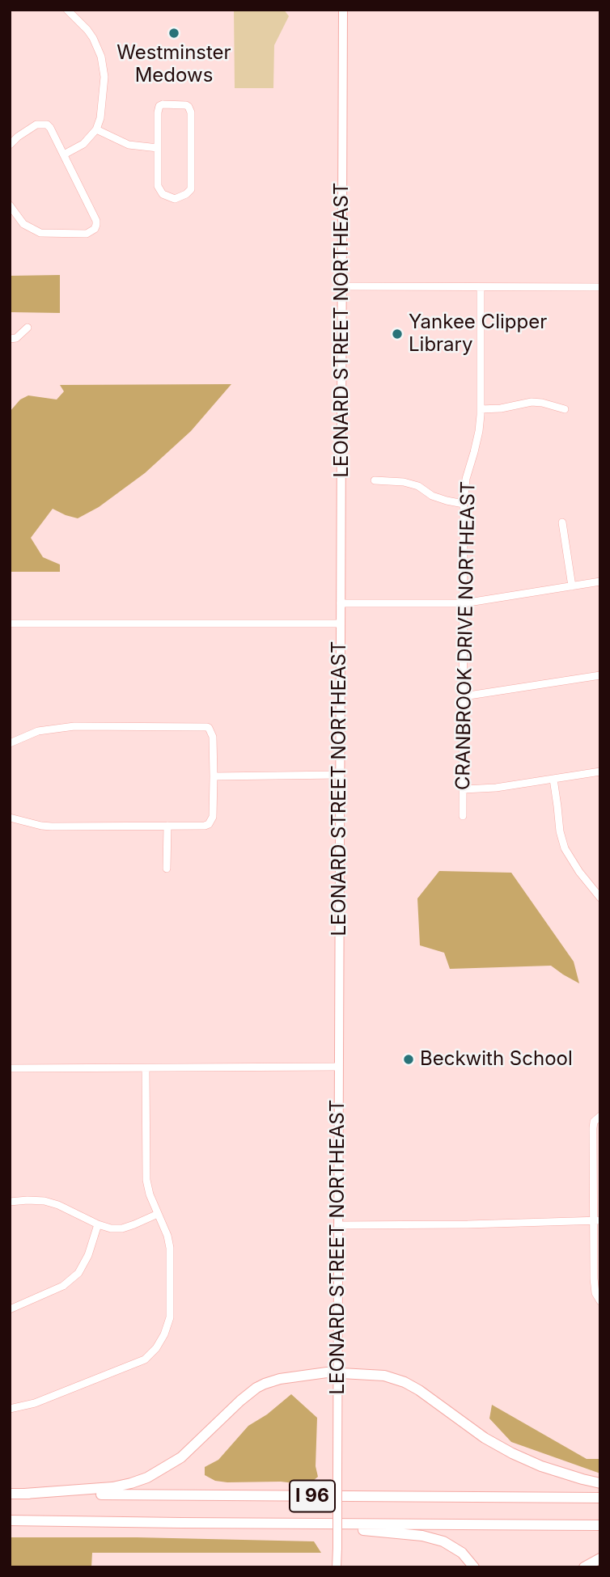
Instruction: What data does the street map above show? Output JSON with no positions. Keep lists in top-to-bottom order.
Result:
{
  "streets": {
    "highway": ["I 96"],
    "main road": ["LEONARD STREET NORTHEAST"],
    "street": ["CRANBROOK DRIVE NORTHEAST"]
  },
  "places": ["Westminster Medows", "Yankee Clipper Library", "Beckwith School"]
}
